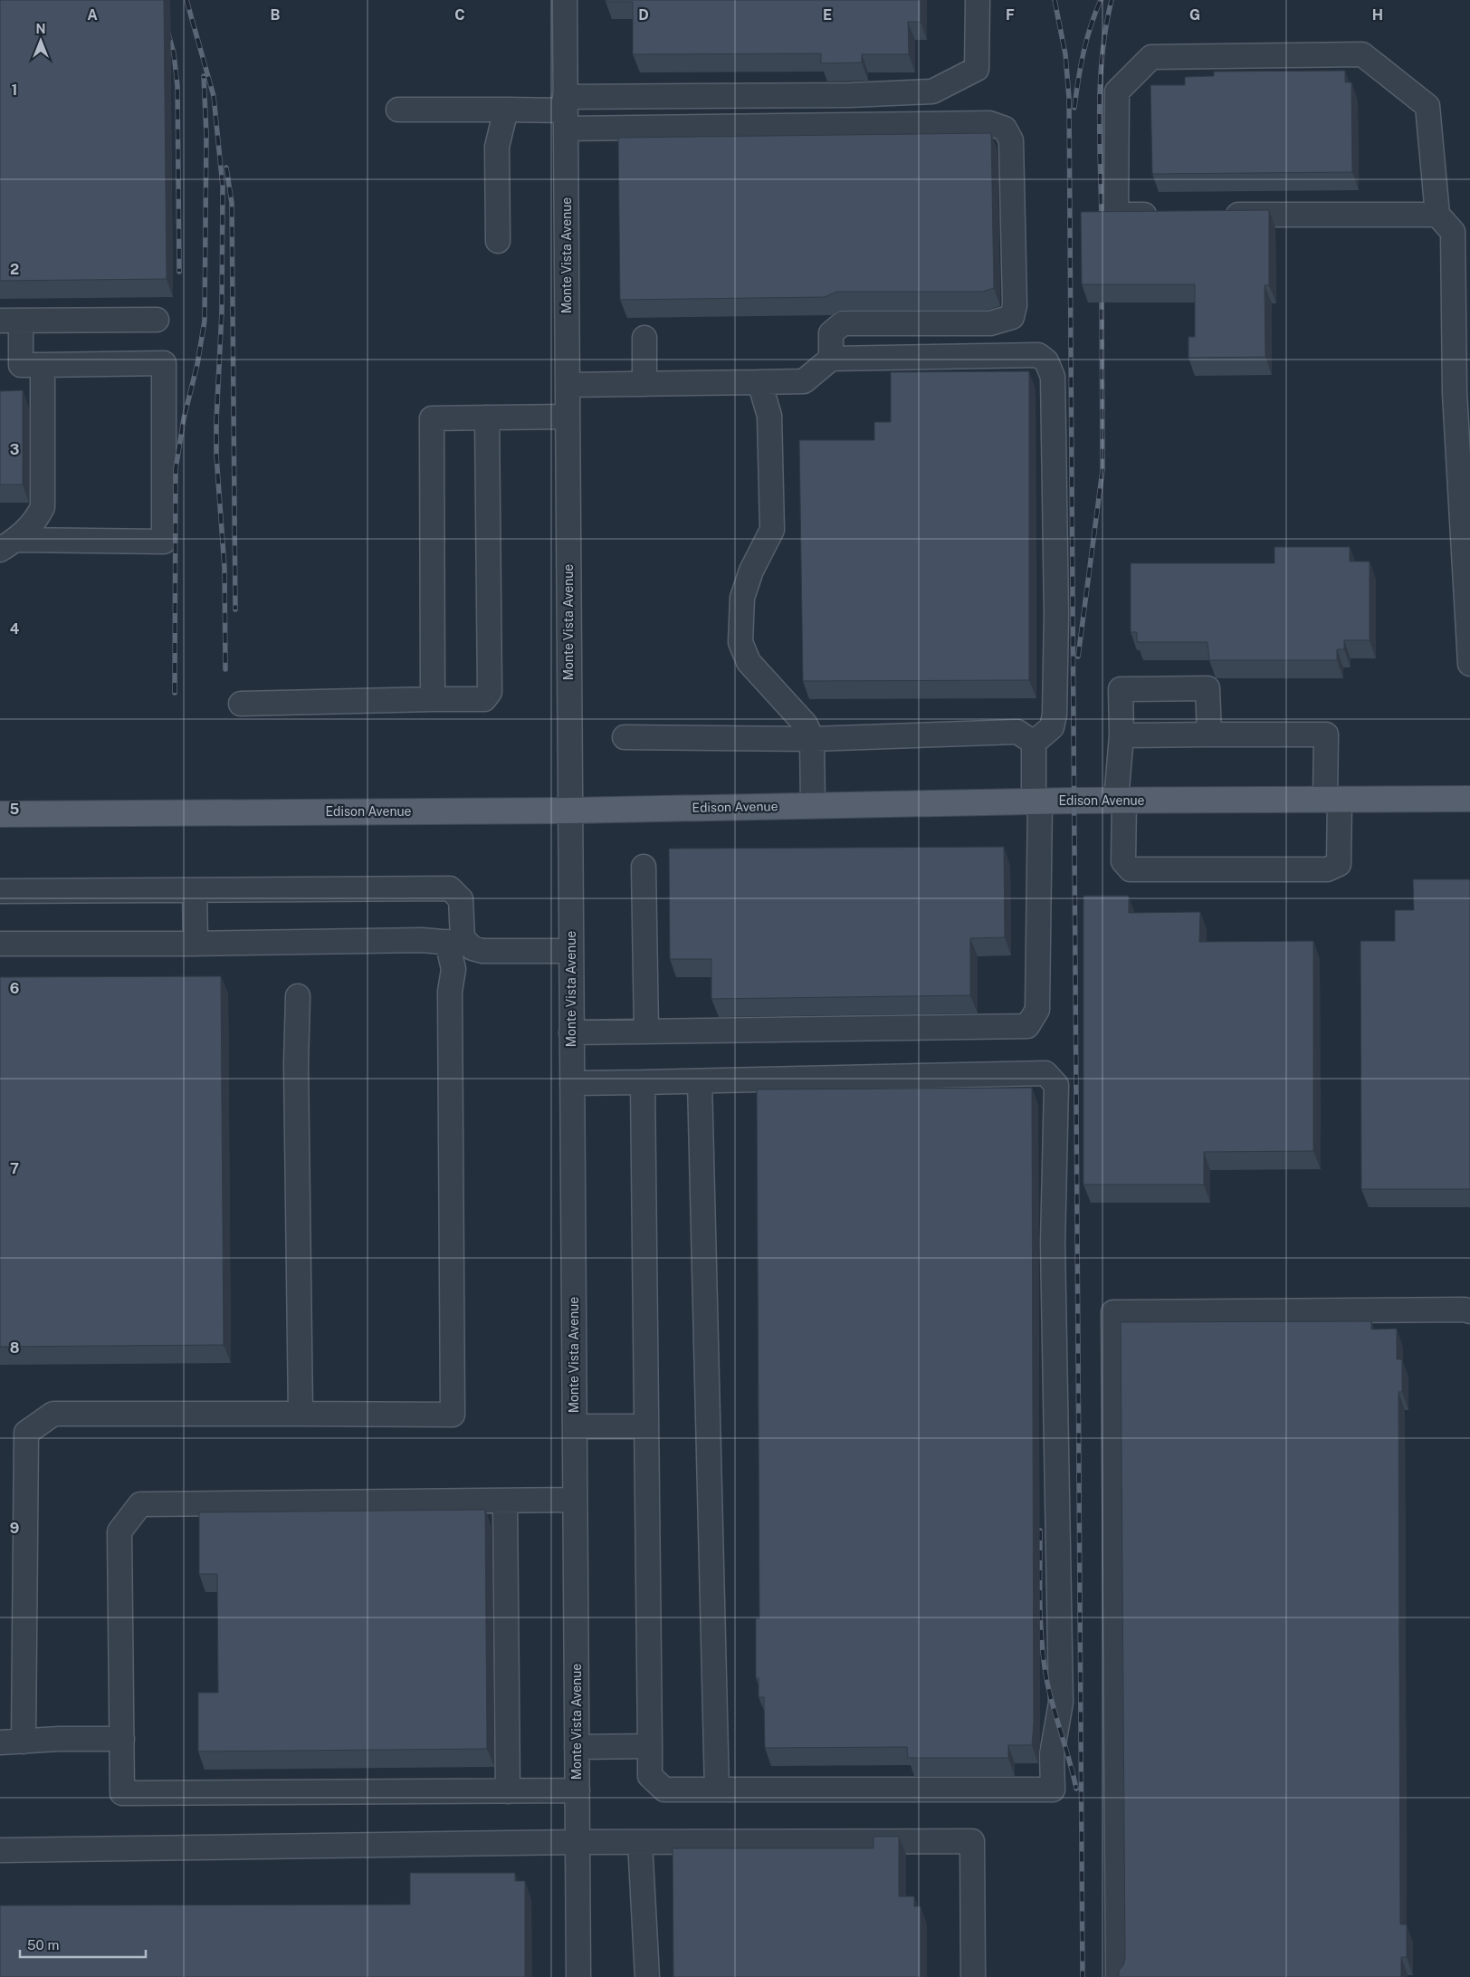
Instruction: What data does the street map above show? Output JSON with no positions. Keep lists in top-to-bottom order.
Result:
{
  "streets": {
    "main road": ["Edison Avenue"],
    "street": ["Monte Vista Avenue"]
  },
  "crossings": [
    ["Monte Vista Avenue", "Edison Avenue"]
  ],
  "scale_bar": "50 m",
  "north": "top",
  "grid": {
    "columns": [
      "A",
      "B",
      "C",
      "D",
      "E",
      "F",
      "G",
      "H"
    ],
    "rows": [
      "1",
      "2",
      "3",
      "4",
      "5",
      "6",
      "7",
      "8",
      "9"
    ]
  }
}
